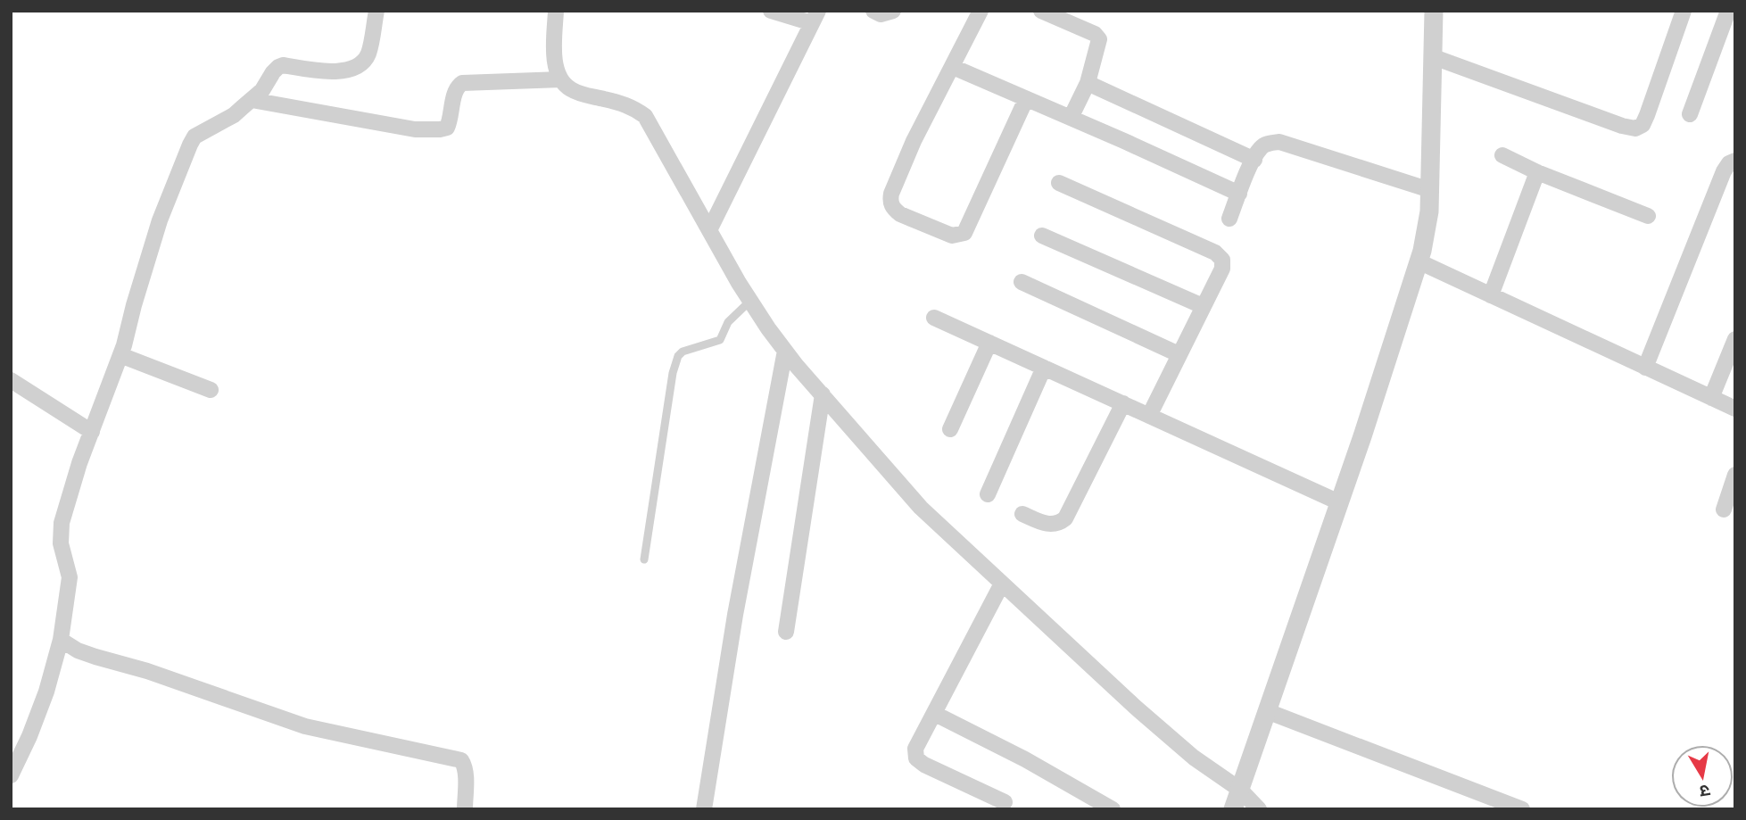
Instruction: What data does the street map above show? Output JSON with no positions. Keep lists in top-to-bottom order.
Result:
{
  "north": "bottom"
}
